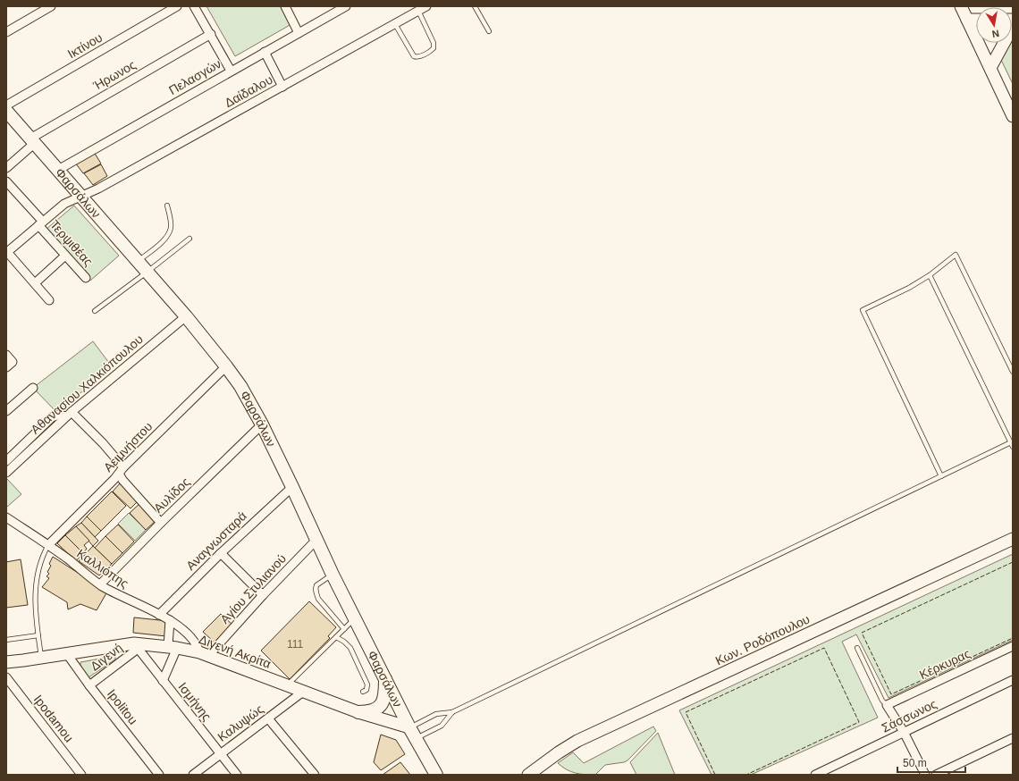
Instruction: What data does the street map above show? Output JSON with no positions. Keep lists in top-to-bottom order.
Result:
{
  "streets": {
    "main road": ["Φαρσάλων"],
    "street": [
      "Ικτίνου",
      "Ήρωνος",
      "Πελασγών",
      "Δαίδαλου",
      "Τερψιθέας",
      "Αθανασίου Χαλκιόπουλου",
      "Αειμνήστου",
      "Αυλίδος",
      "Αναγνωσταρά",
      "Καλλιόπης",
      "Αγίου Στυλιανού",
      "Κων. Ροδόπουλου",
      "Διγενή Ακρίτα",
      "Διγενή",
      "Κέρκυρας",
      "Ισμήνης",
      "Ipolitou",
      "Σάσσωνος",
      "Ipodamou",
      "Καλυψώς"
    ]
  },
  "crossings": [
    ["Ήρωνος", "Φαρσάλων"],
    ["Πελασγών", "Φαρσάλων"],
    ["Δαίδαλου", "Φαρσάλων"],
    ["Δαίδαλου", "Τερψιθέας"],
    ["Φαρσάλων", "Αθανασίου Χαλκιόπουλου"],
    ["Φαρσάλων", "Αειμνήστου"],
    ["Φαρσάλων", "Αυλίδος"],
    ["Φαρσάλων", "Αναγνωσταρά"],
    ["Φαρσάλων", "Αγίου Στυλιανού"],
    ["Φαρσάλων", "Διγενή Ακρίτα"],
    ["Αειμνήστου", "Καλλιόπης"],
    ["Αυλίδος", "Καλλιόπης"],
    ["Αναγνωσταρά", "Καλλιόπης"],
    ["Καλλιόπης", "Αγίου Στυλιανού"],
    ["Καλλιόπης", "Διγενή Ακρίτα"],
    ["Αγίου Στυλιανού", "Διγενή Ακρίτα"],
    ["Διγενή Ακρίτα", "Διγενή"],
    ["Διγενή Ακρίτα", "Ισμήνης"],
    ["Διγενή Ακρίτα", "Ipolitou"],
    ["Διγενή Ακρίτα", "Καλυψώς"],
    ["Διγενή", "Ισμήνης"],
    ["Διγενή", "Ipolitou"],
    ["Ισμήνης", "Καλυψώς"]
  ],
  "house_numbers": ["111"],
  "scale_bar": "50 m",
  "north": "bottom"
}
